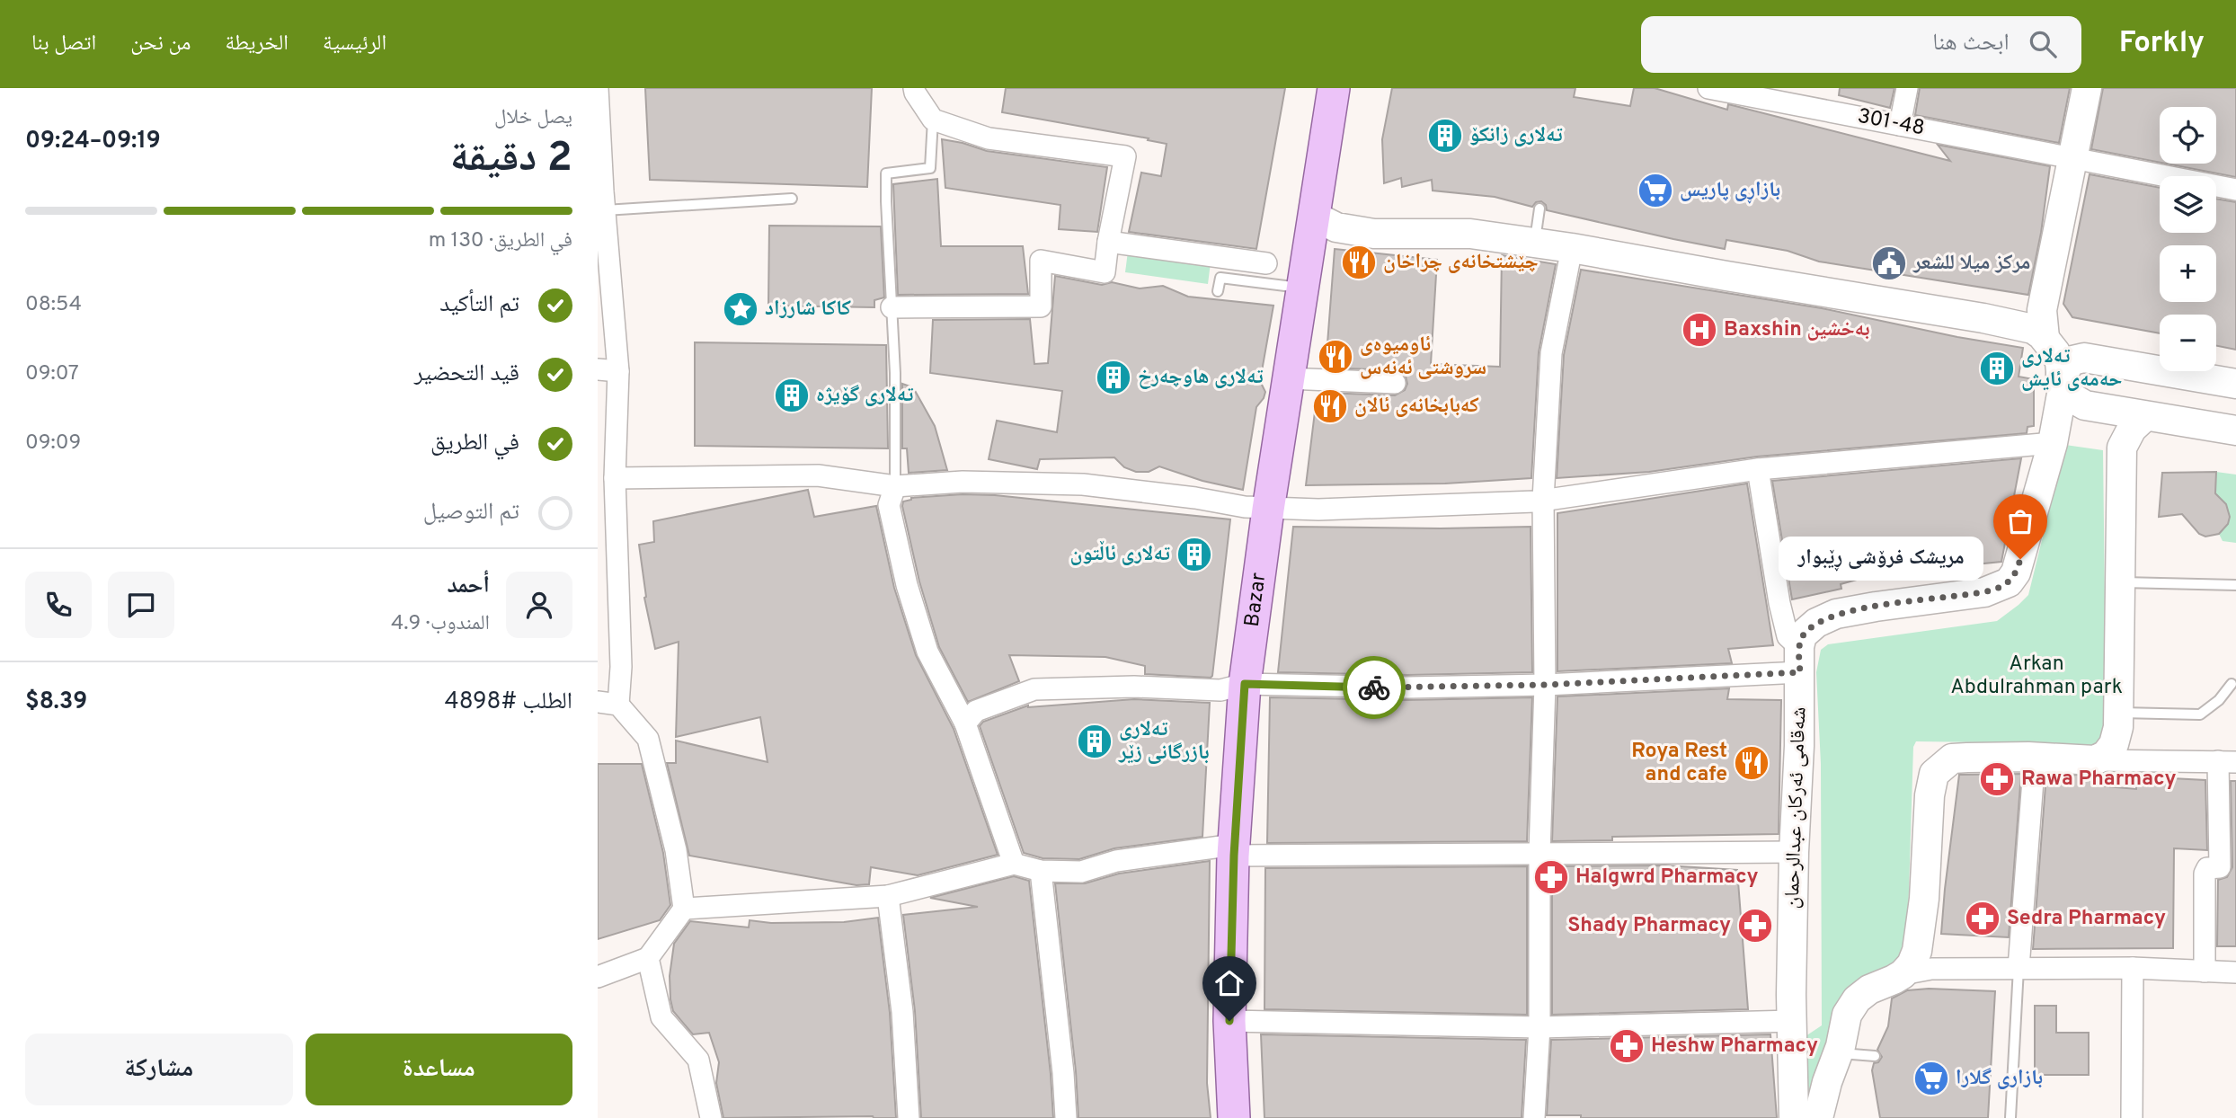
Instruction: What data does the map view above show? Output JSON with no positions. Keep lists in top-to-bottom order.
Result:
{
  "streets": {
    "main road": ["Bazar"],
    "street": ["301-48", "شەقامی ئەرکان عبدالرحمان"]
  },
  "parks": ["Arkan Abdulrahman park"],
  "places": {
    "building": [
      "تەلاری زانکۆ",
      "تەلاری حەمەی ئایش",
      "تەلاری هاوچەرخ",
      "تەلاری گۆیژە",
      "تەلاری ئاڵتون",
      "تەلاری بازرگانی زێر"
    ],
    "supermarket": ["بازاڕی پاریس", "بازاری گلارا"],
    "restaurant": [
      "چێشتخانەی چراخان",
      "ئاومیوەی سروشتی ئەنەس",
      "کەبابخانەی ئالان",
      "Roya Rest and cafe"
    ],
    "public building": ["مركز ميلا للشعر"],
    "place": ["كاكا شارزاد"],
    "hospital": ["Baxshin بەخشین"],
    "other": ["مریشک فرۆشی ڕێبوار"],
    "pharmacy": [
      "Rawa Pharmacy",
      "Halgwrd Pharmacy",
      "Sedra Pharmacy",
      "Shady Pharmacy",
      "Heshw Pharmacy"
    ]
  },
  "page": {
    "header": "Forkly",
    "search": "ابحث هنا",
    "nav": [
      "الرئيسية",
      "الخريطة",
      "من نحن",
      "اتصل بنا"
    ],
    "heading": ["2 دقيقة", "يصل خلال", "09:19–09:24"],
    "panel": [
      "أحمد",
      "المندوب · 4.9",
      "الطلب #4898",
      "$8.39"
    ],
    "map_buttons": ["+", "−"],
    "bar": "في الطريق · 130 m",
    "list": [
      ["تم التأكيد", "08:54"],
      ["قيد التحضير", "09:07"],
      ["في الطريق", "09:09"],
      "تم التوصيل"
    ],
    "bubble": "مریشک فرۆشی ڕێبوار",
    "buttons": ["مساعدة", "مشاركة"]
  }
}
